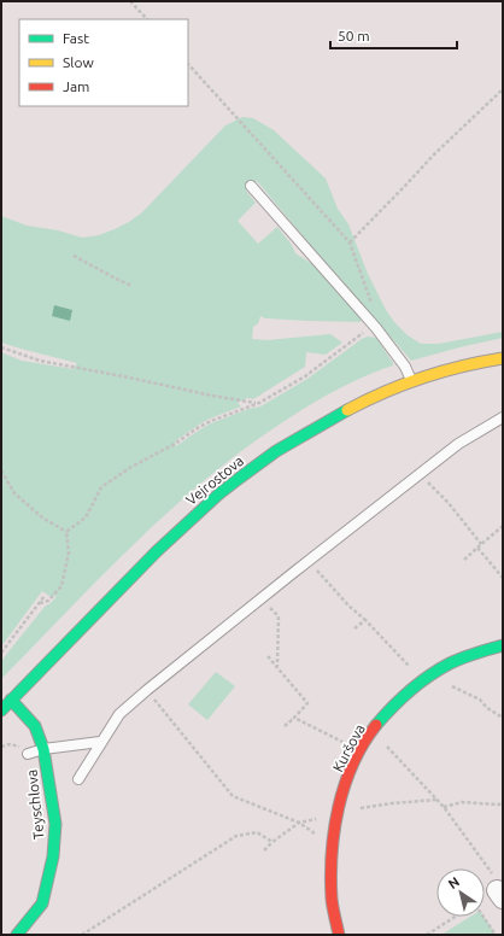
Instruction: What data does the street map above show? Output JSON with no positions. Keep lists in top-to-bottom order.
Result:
{
  "streets": {
    "street": ["Vejrostova", "Kuršova", "Teyschlova"]
  },
  "crossings": [
    ["Vejrostova", "Teyschlova"]
  ],
  "legend": ["Fast", "Slow", "Jam"],
  "scale_bar": "50 m",
  "north": "top left"
}
